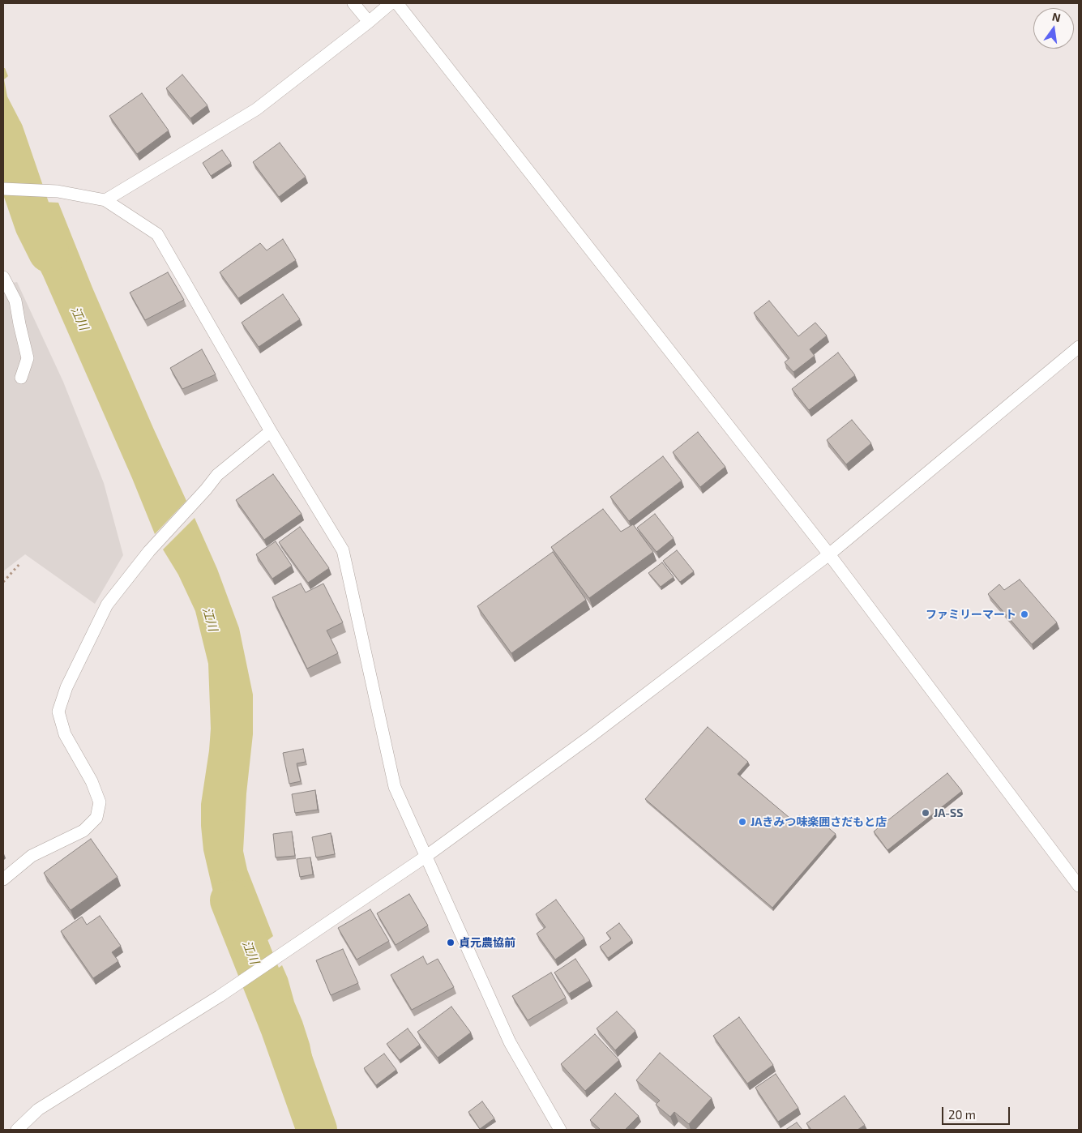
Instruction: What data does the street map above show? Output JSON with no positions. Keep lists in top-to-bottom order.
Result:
{
  "water": ["江川"],
  "places": [
    "ファミリーマート",
    "JA-SS",
    "JAきみつ味楽囲さだもと店",
    "貞元農協前"
  ],
  "scale_bar": "20 m",
  "north": "top"
}
